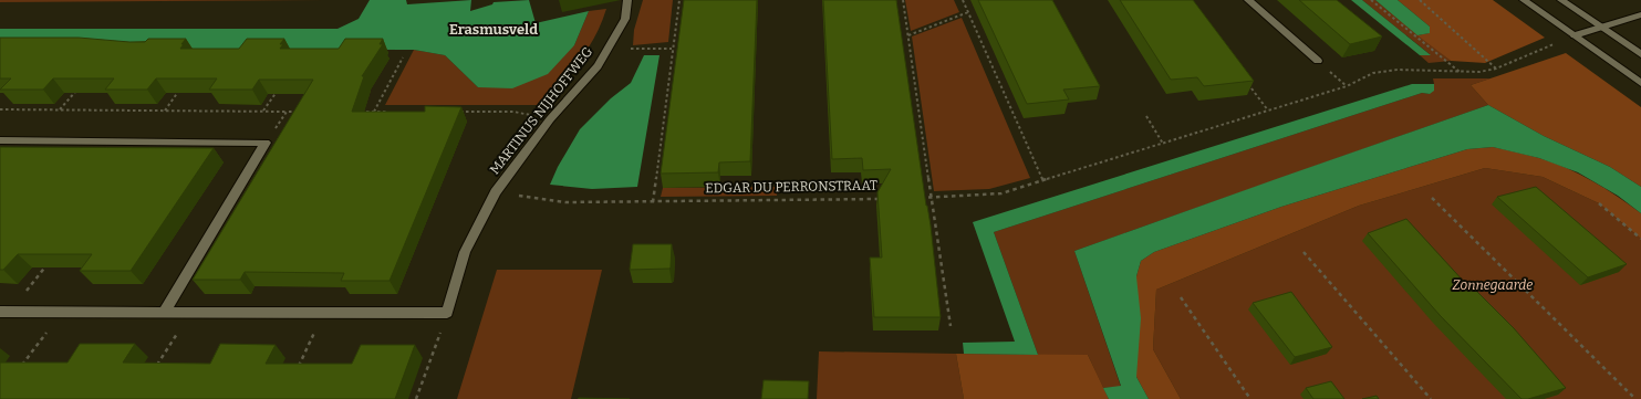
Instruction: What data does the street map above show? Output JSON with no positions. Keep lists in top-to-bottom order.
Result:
{
  "streets": {
    "street": ["MARTINUS NIJHOFFWEG"],
    "path": ["EDGAR DU PERRONSTRAAT"]
  },
  "crossings": [
    ["MARTINUS NIJHOFFWEG", "EDGAR DU PERRONSTRAAT"]
  ],
  "districts": ["Erasmusveld"],
  "parks": ["Zonnegaarde"]
}
